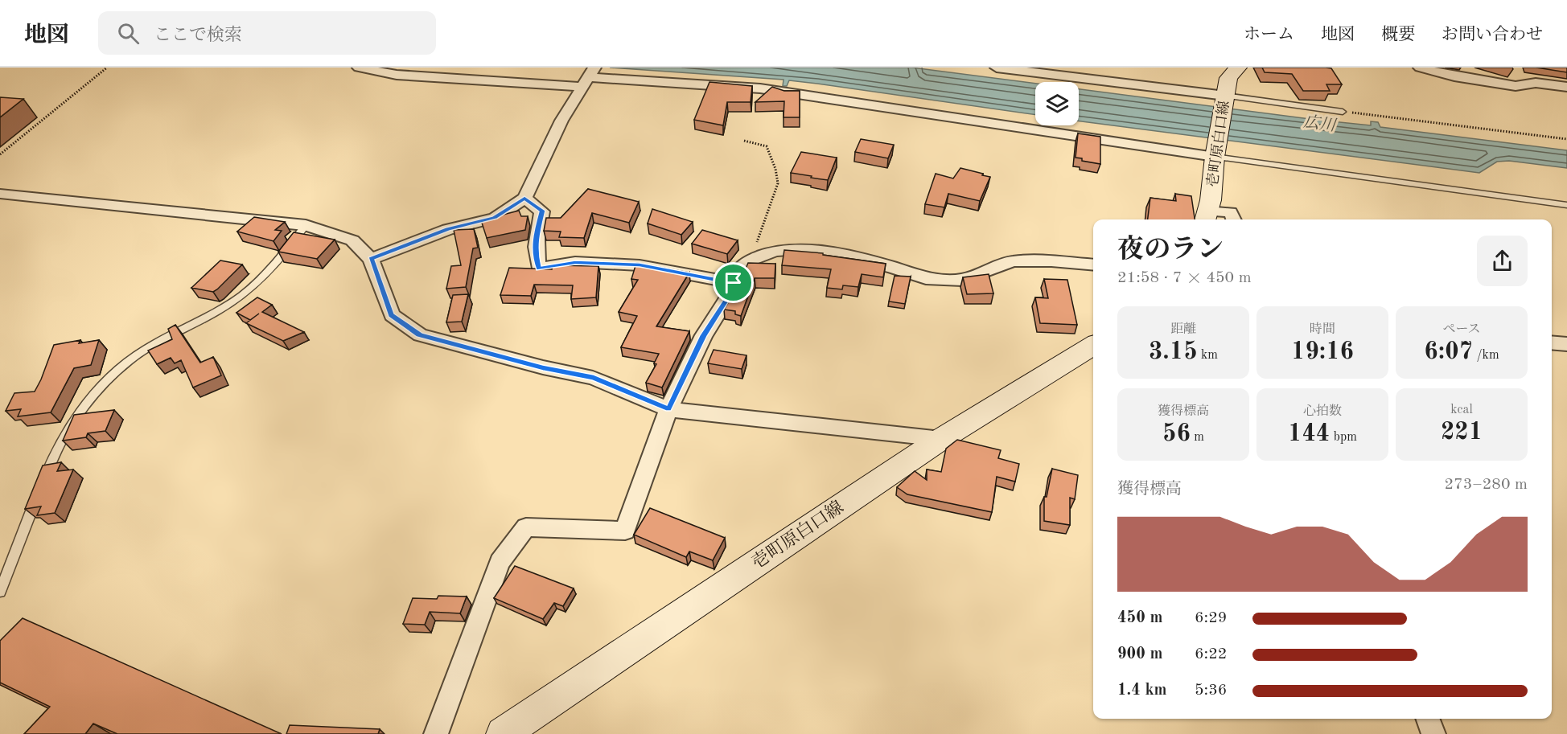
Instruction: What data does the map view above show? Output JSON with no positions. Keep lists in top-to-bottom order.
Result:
{
  "streets": {
    "main road": ["壱町原白口線"]
  },
  "water": ["広川"],
  "page": {
    "header": "地図",
    "search": "ここで検索",
    "nav": [
      "ホーム",
      "地図",
      "概要",
      "お問い合わせ"
    ],
    "heading": ["夜のラン", "21:58 · 7 × 450 m"],
    "stats": [
      ["距離", "3.15 km"],
      ["時間", "19:16"],
      ["ペース", "6:07 /km"],
      ["獲得標高", "56 m"],
      ["心拍数", "144 bpm"],
      ["kcal", "221"]
    ],
    "chart": ["獲得標高", "273–280 m"],
    "list": [
      {
        "name": "450 m",
        "note": "6:29"
      },
      {
        "name": "900 m",
        "note": "6:22"
      },
      {
        "name": "1.4 km",
        "note": "5:36"
      }
    ]
  }
}
